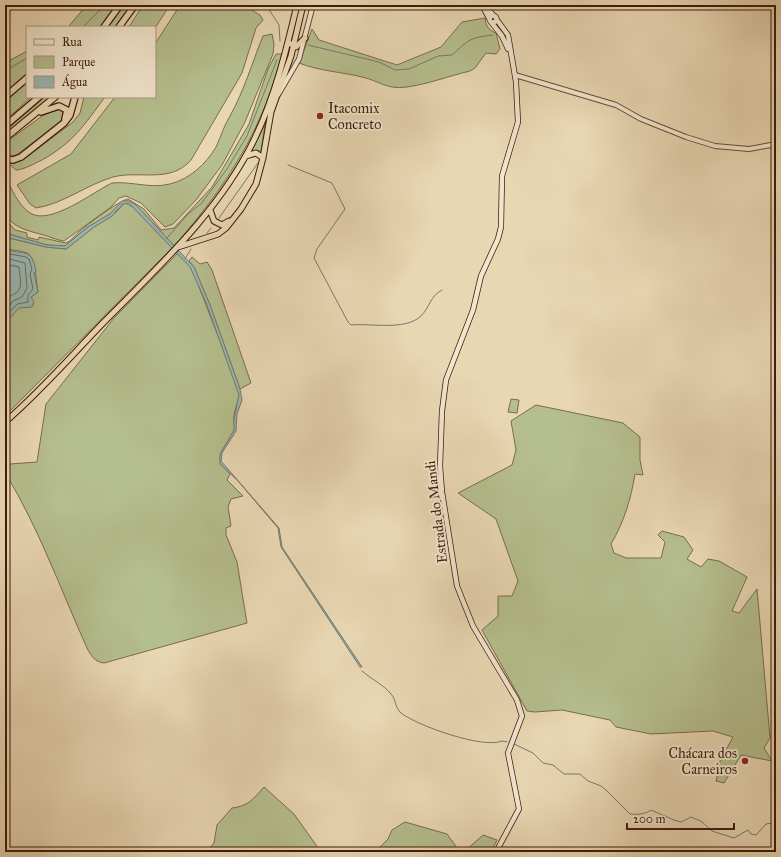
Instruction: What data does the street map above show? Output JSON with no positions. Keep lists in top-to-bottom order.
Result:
{
  "streets": {
    "main road": ["Estrada do Mandi"]
  },
  "places": ["Itacomix Concreto", "Chácara dos Carneiros"],
  "legend": ["Rua", "Parque", "Água"],
  "scale_bar": "200 m"
}
